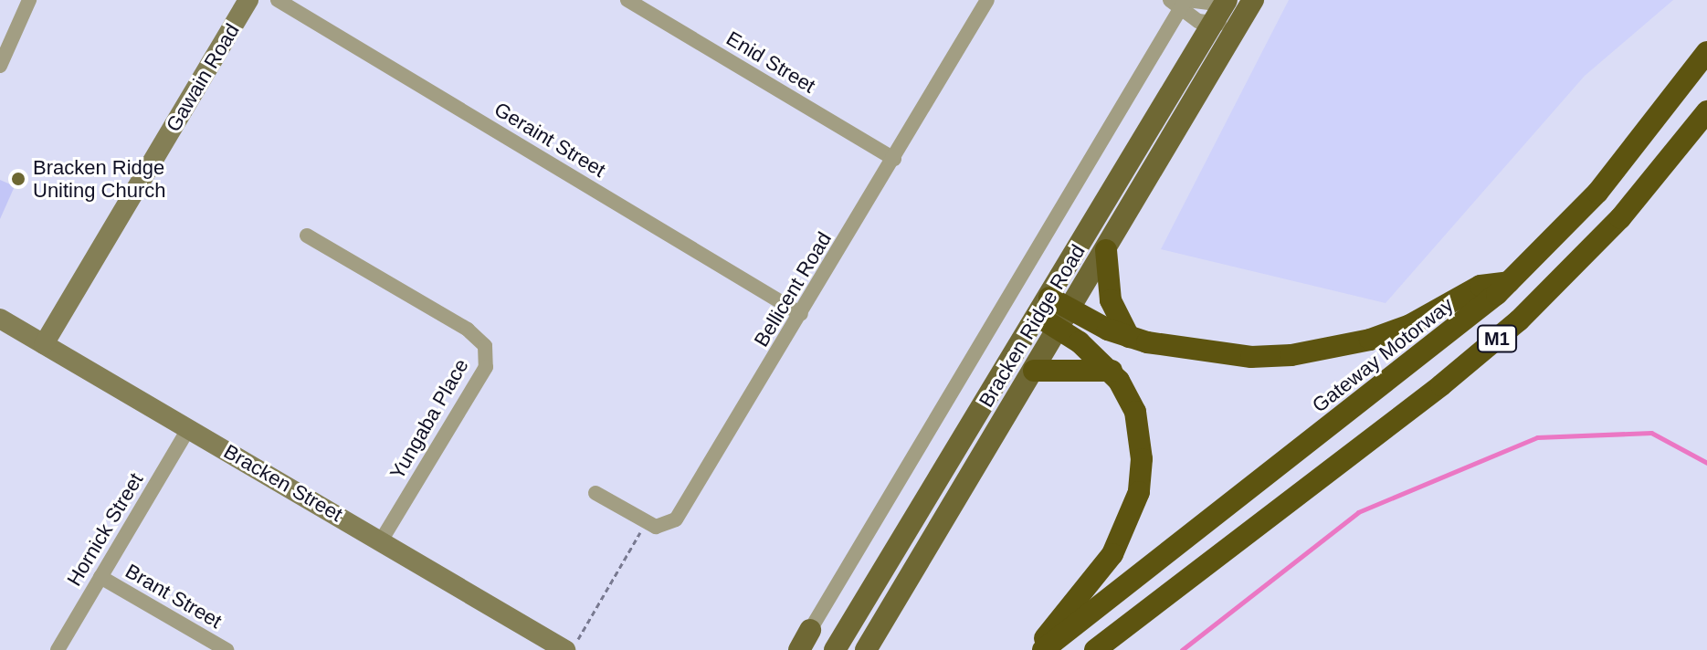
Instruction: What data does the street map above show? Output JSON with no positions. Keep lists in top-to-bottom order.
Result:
{
  "streets": {
    "highway": ["M1", "Gateway Motorway"],
    "main road": ["Bracken Ridge Road"],
    "street": [
      "Enid Street",
      "Gawain Road",
      "Geraint Street",
      "Bellicent Road",
      "Yungaba Place",
      "Bracken Street",
      "Hornick Street",
      "Brant Street"
    ]
  },
  "crossings": [
    ["Enid Street", "Bellicent Road"],
    ["Gawain Road", "Bracken Street"],
    ["Geraint Street", "Bellicent Road"],
    ["Yungaba Place", "Bracken Street"],
    ["Bracken Street", "Hornick Street"],
    ["Hornick Street", "Brant Street"]
  ],
  "places": ["Bracken Ridge Uniting Church"]
}
